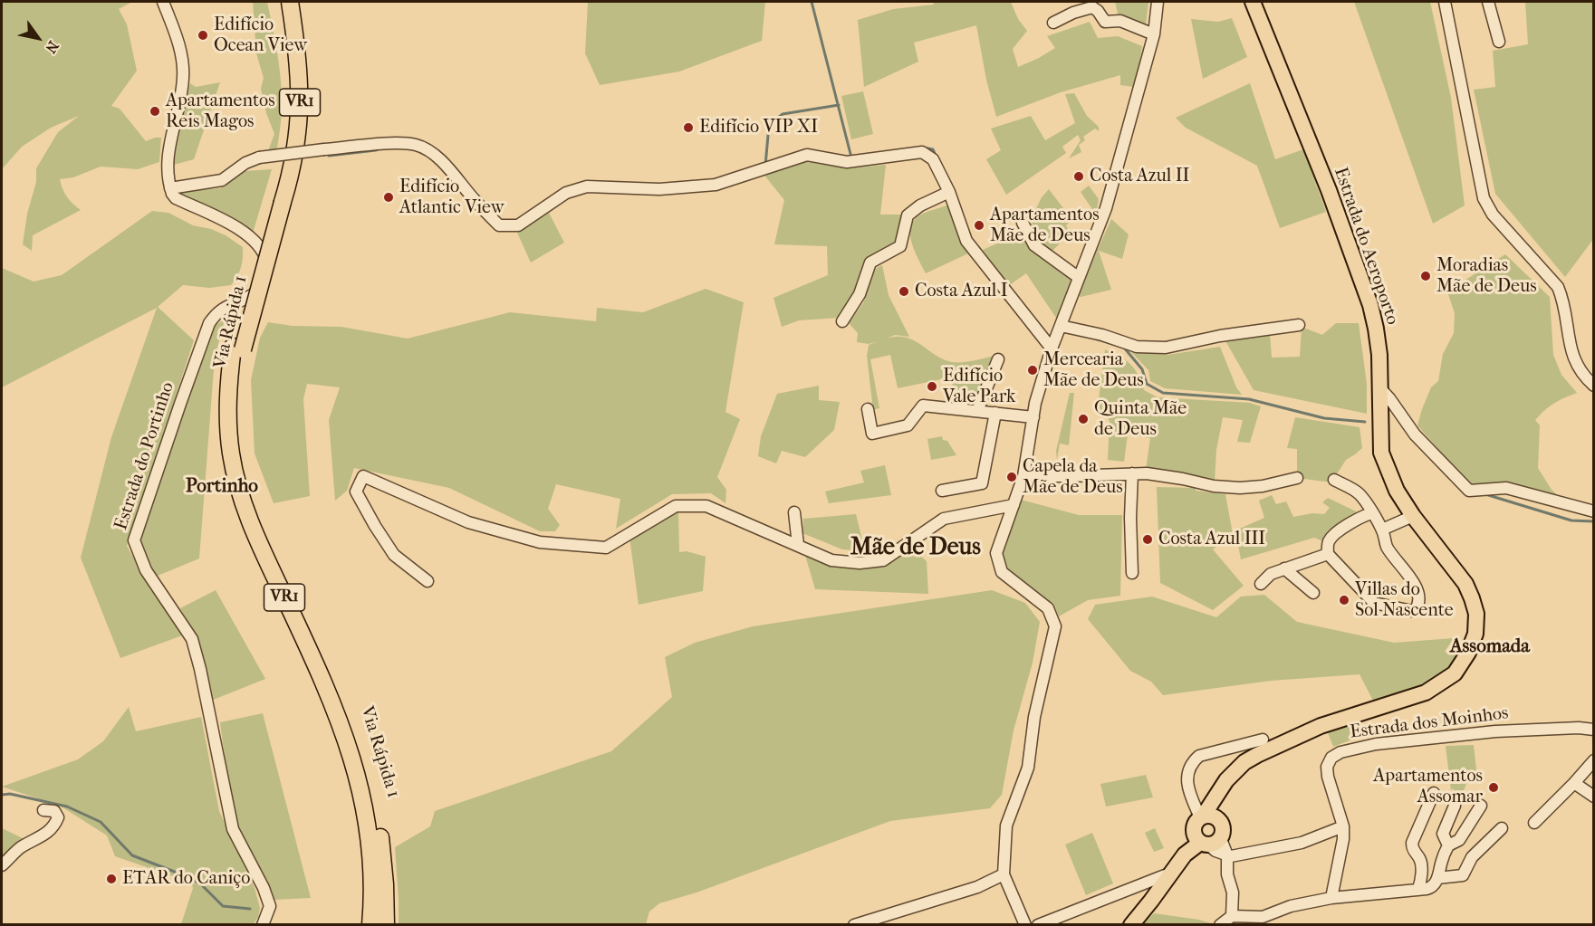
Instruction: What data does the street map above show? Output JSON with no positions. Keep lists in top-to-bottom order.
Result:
{
  "streets": {
    "highway": ["VR1", "Via Rápida 1"],
    "main road": ["Estrada do Aeroporto"],
    "street": ["Estrada do Portinho", "Estrada dos Moinhos"]
  },
  "districts": ["Portinho", "Mãe de Deus", "Assomada"],
  "places": [
    "Edifício Ocean View",
    "Apartamentos Reis Magos",
    "Edifício VIP XI",
    "Costa Azul II",
    "Edifício Atlantic View",
    "Apartamentos Mãe de Deus",
    "Moradias Mãe de Deus",
    "Costa Azul I",
    "Mercearia Mãe de Deus",
    "Edifício Vale Park",
    "Quinta Mãe de Deus",
    "Capela da Mãe de Deus",
    "Costa Azul III",
    "Villas do Sol Nascente",
    "Apartamentos Assomar",
    "ETAR do Caniço"
  ],
  "north": "bottom right"
}
